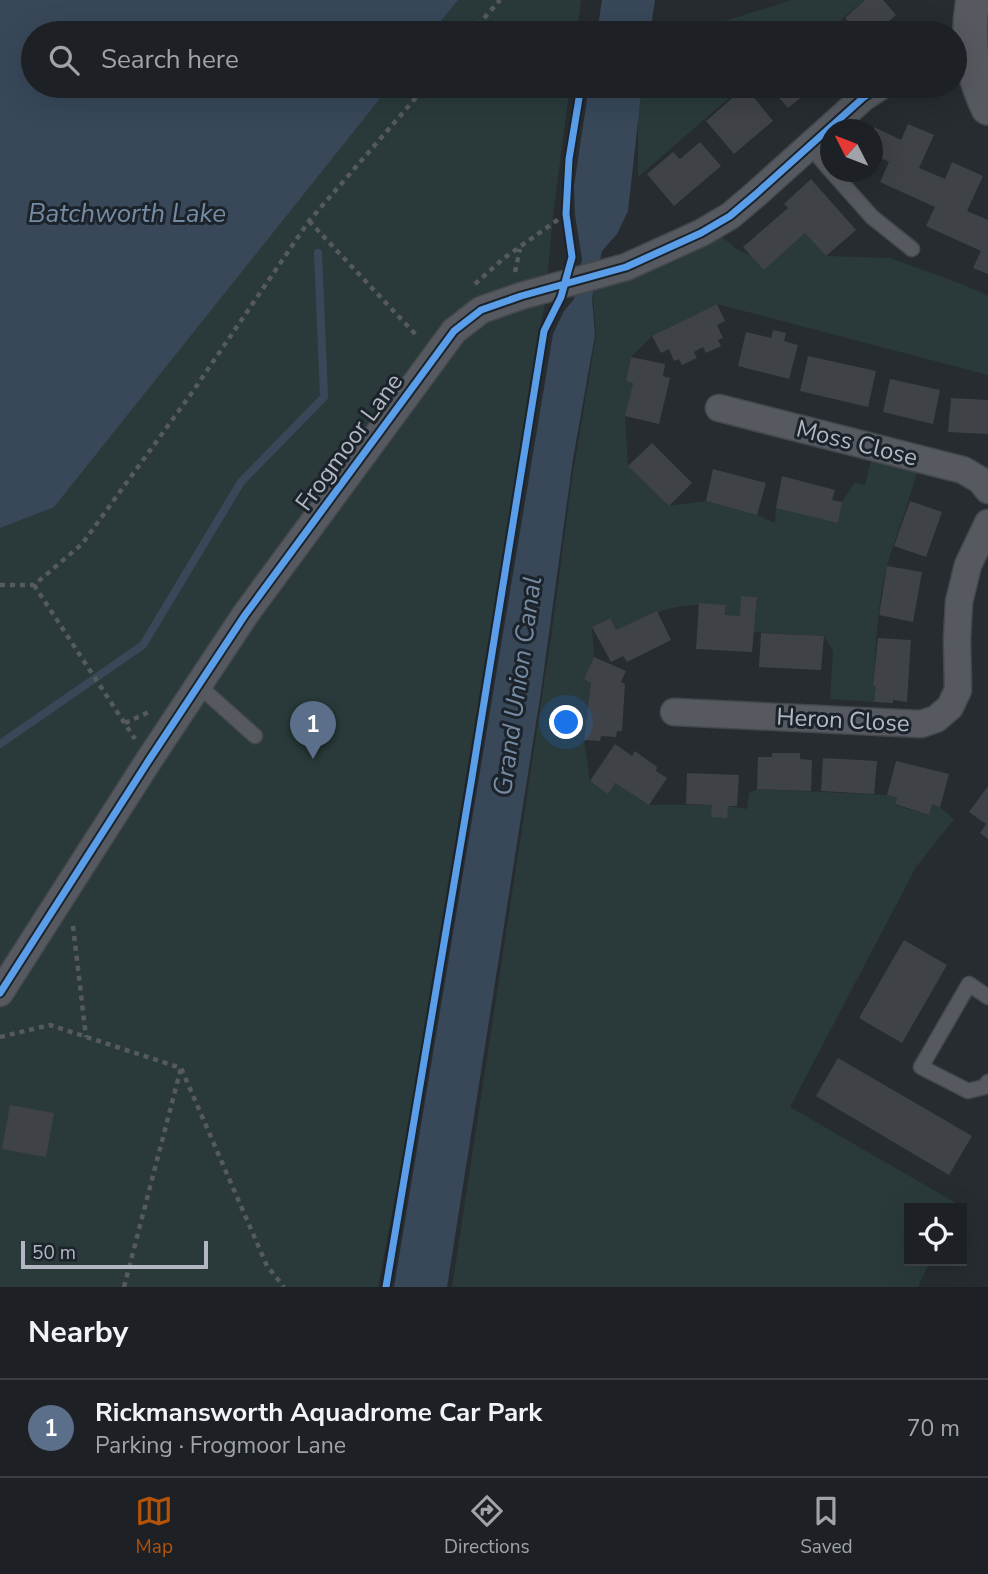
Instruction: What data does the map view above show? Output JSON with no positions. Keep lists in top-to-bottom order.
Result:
{
  "streets": {
    "street": ["Frogmoor Lane", "Moss Close", "Heron Close"]
  },
  "water": ["Batchworth Lake", "Grand Union Canal"],
  "scale_bar": "50 m",
  "north": "top left",
  "page": {
    "search": "Search here",
    "pins": "1",
    "scale": "50 m",
    "heading": "Nearby",
    "list": [
      {
        "mark": "1",
        "name": "Rickmansworth Aquadrome Car Park",
        "note": "Parking · Frogmoor Lane",
        "value": "70 m"
      }
    ],
    "nav": ["Map", "Directions", "Saved"]
  }
}
